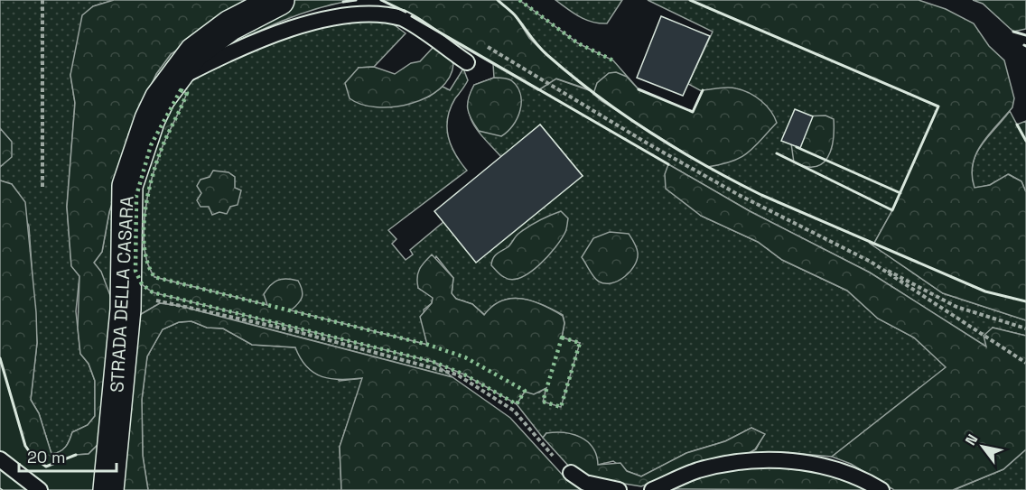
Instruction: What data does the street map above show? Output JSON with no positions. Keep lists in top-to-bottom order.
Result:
{
  "streets": {
    "street": ["STRADA DELLA CASARA"]
  },
  "scale_bar": "20 m",
  "north": "top left"
}
